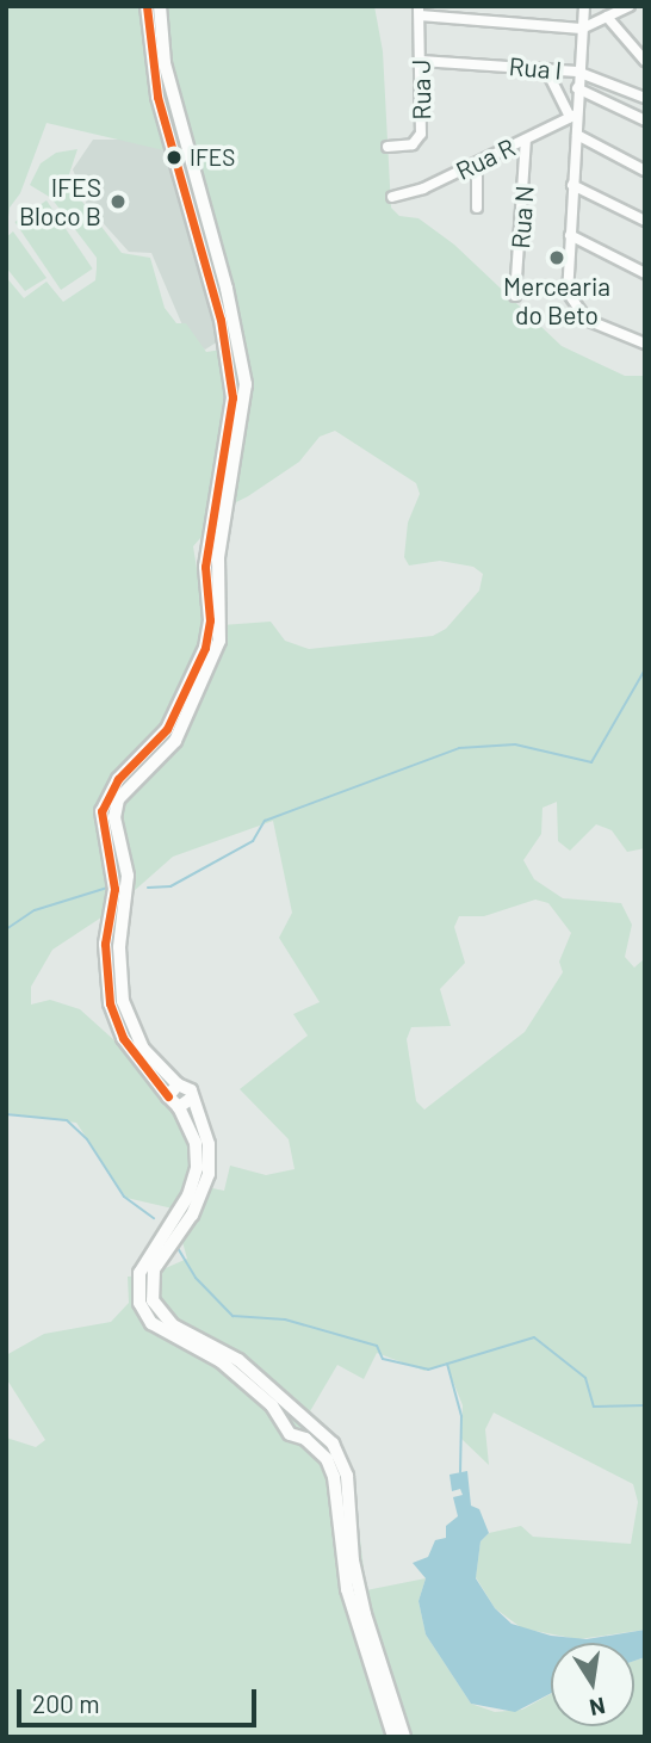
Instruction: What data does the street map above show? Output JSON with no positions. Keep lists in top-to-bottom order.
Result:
{
  "streets": {
    "street": [
      "Rua I",
      "Rua J",
      "Rua R",
      "Rua N"
    ]
  },
  "crossings": [
    ["Rua I", "Rua J"],
    ["Rua R", "Rua N"]
  ],
  "places": ["IFES", "IFES Bloco B", "Mercearia do Beto"],
  "scale_bar": "200 m",
  "north": "bottom"
}
